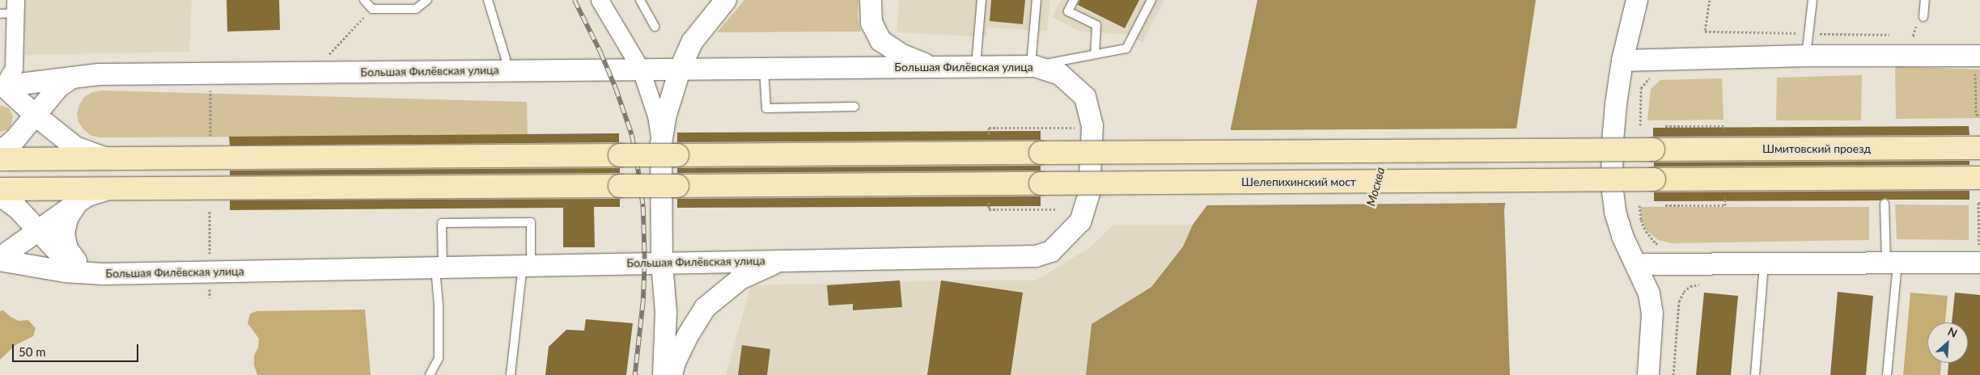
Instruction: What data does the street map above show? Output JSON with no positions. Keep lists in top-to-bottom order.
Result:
{
  "streets": {
    "main road": ["Шмитовский проезд", "Шелепихинский мост"],
    "street": ["Большая Филёвская улица"]
  },
  "water": ["Москва"],
  "scale_bar": "50 m",
  "north": "top right"
}
